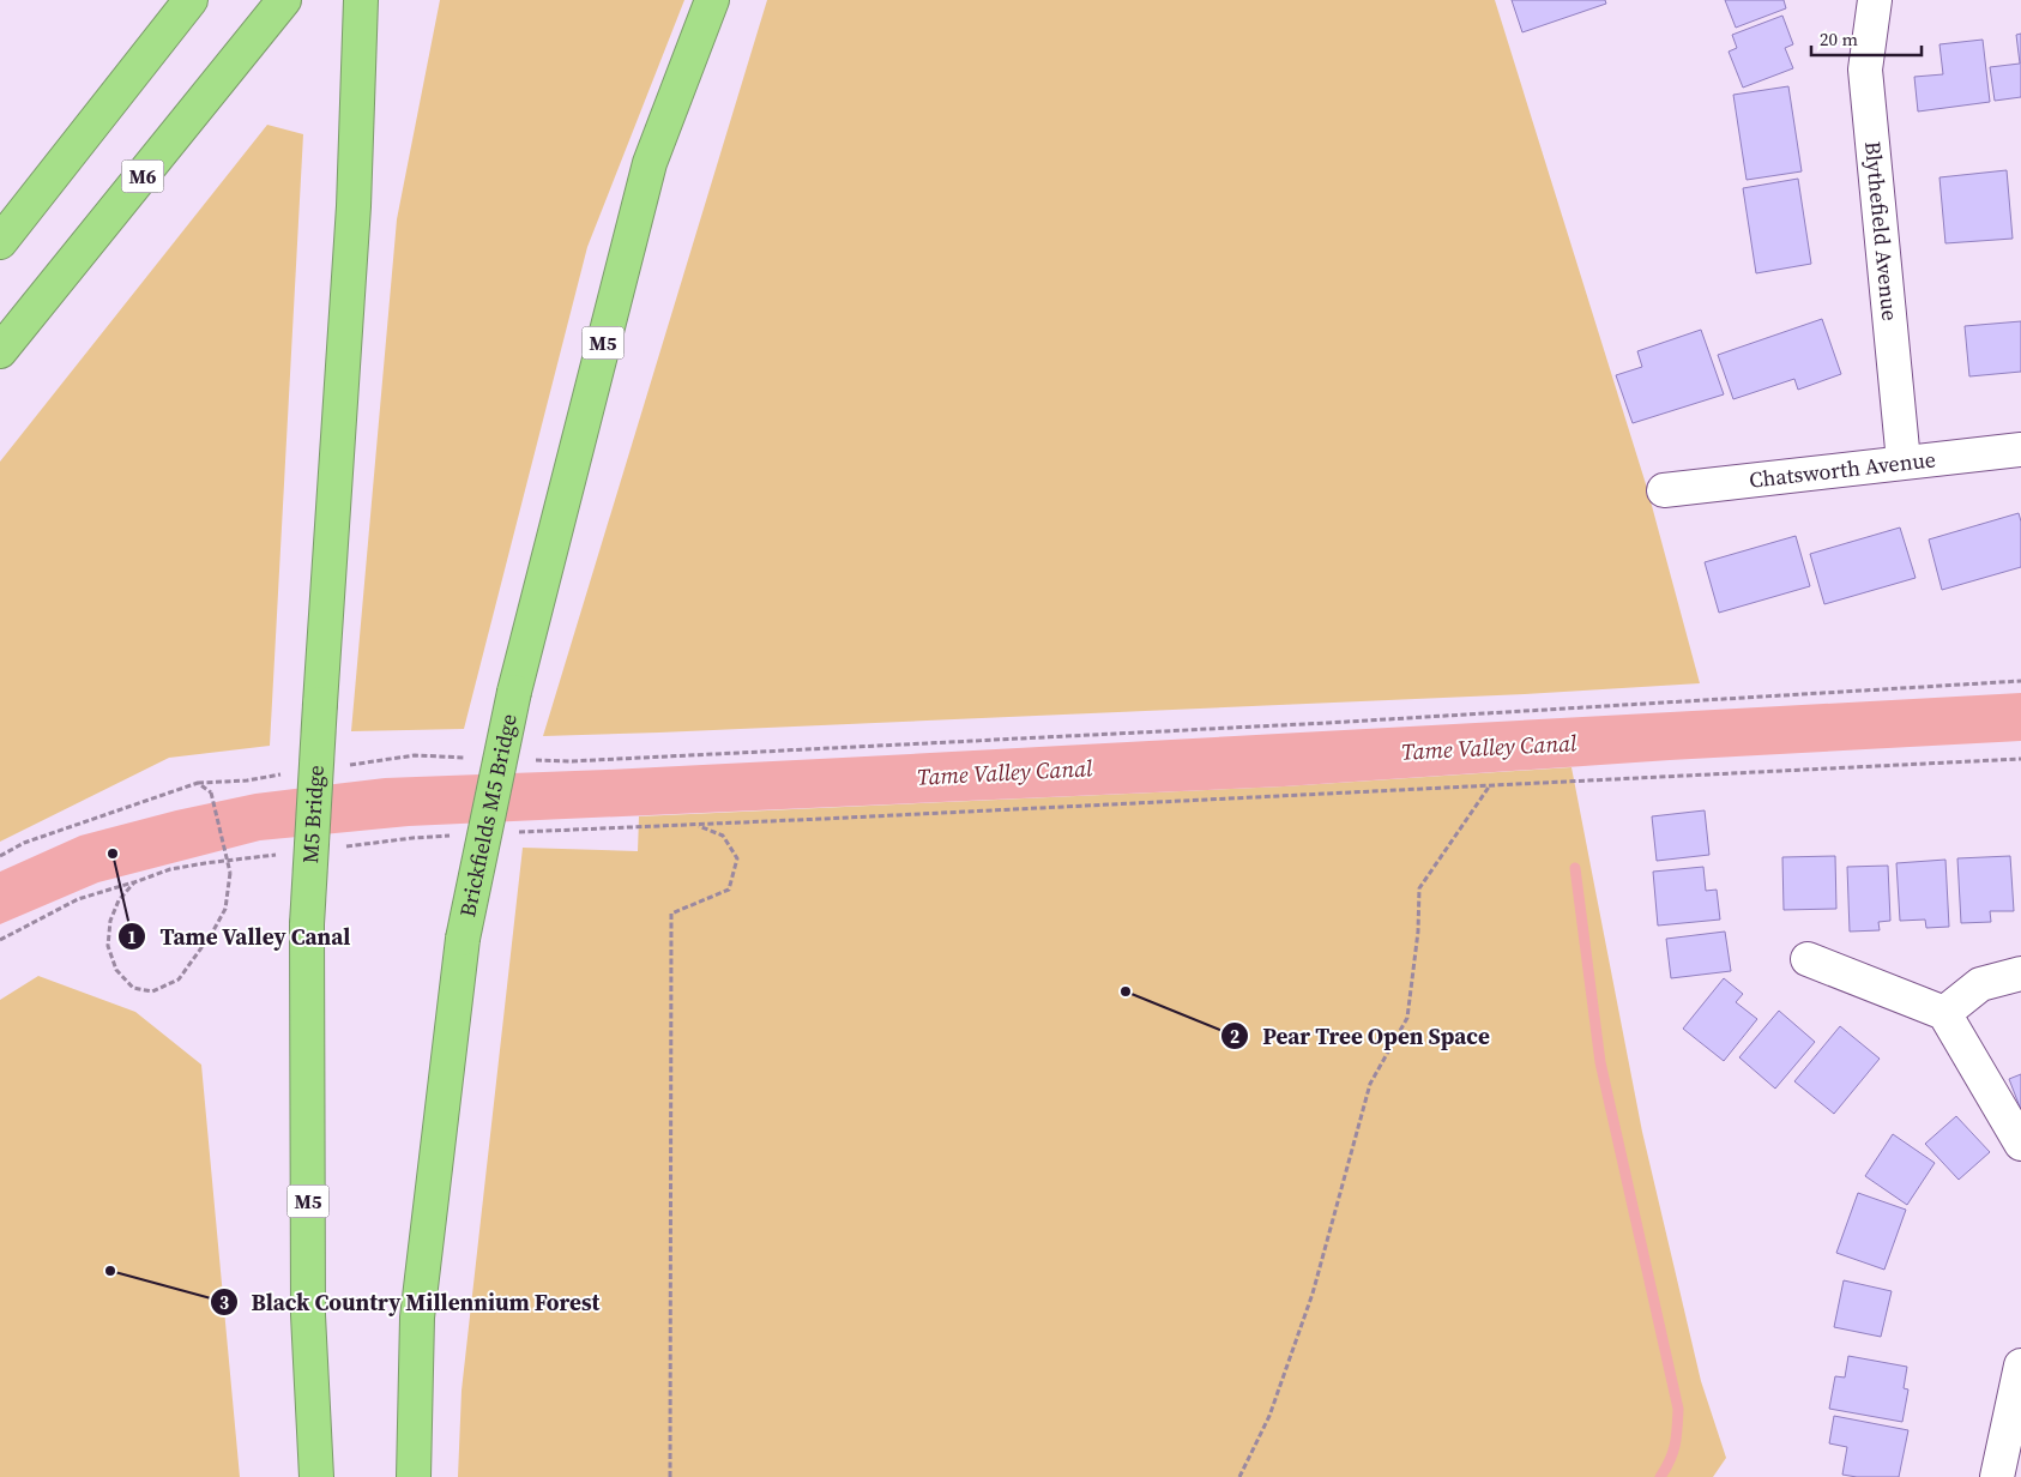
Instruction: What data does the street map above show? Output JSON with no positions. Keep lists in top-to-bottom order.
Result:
{
  "streets": {
    "highway": [
      "M6",
      "M5",
      "M5 Bridge",
      "Brickfields M5 Bridge"
    ],
    "street": ["Blythefield Avenue", "Chatsworth Avenue"]
  },
  "crossings": [
    ["Blythefield Avenue", "Chatsworth Avenue"]
  ],
  "water": ["Tame Valley Canal"],
  "places": ["Tame Valley Canal", "Pear Tree Open Space", "Black Country Millennium Forest"],
  "scale_bar": "20 m"
}
